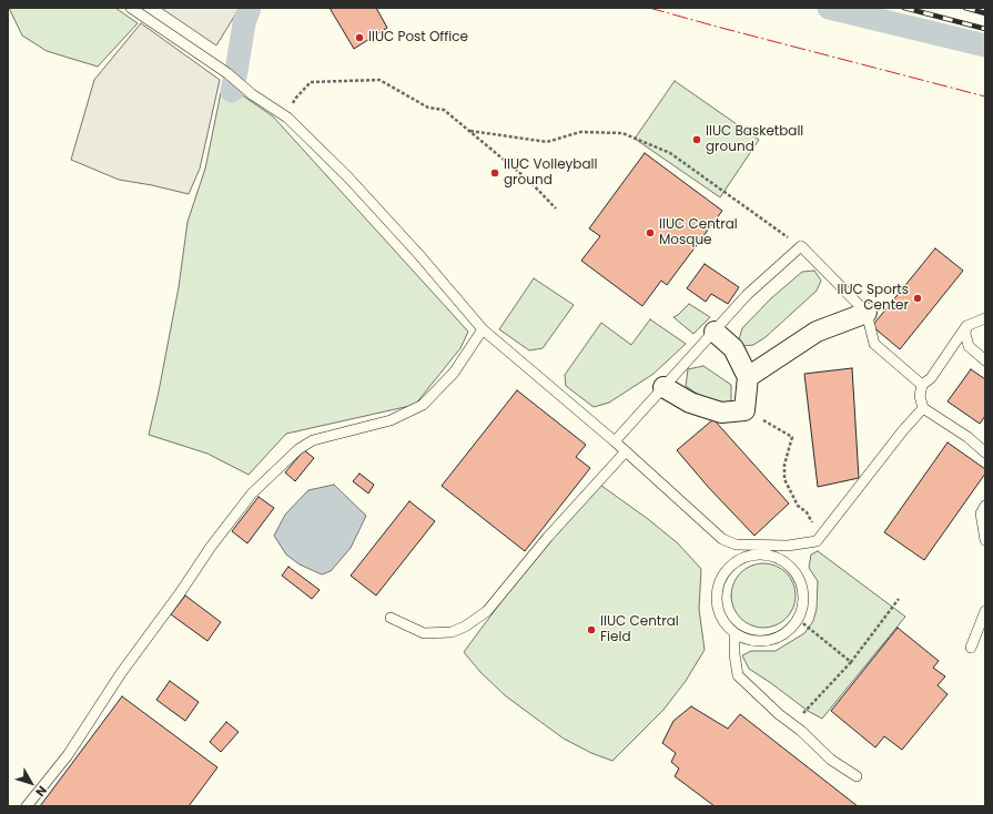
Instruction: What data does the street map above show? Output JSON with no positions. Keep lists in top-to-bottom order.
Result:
{
  "places": [
    "IIUC Post Office",
    "IIUC Basketball ground",
    "IIUC Volleyball ground",
    "IIUC Central Mosque",
    "IIUC Sports Center",
    "IIUC Central Field"
  ],
  "north": "bottom right"
}
